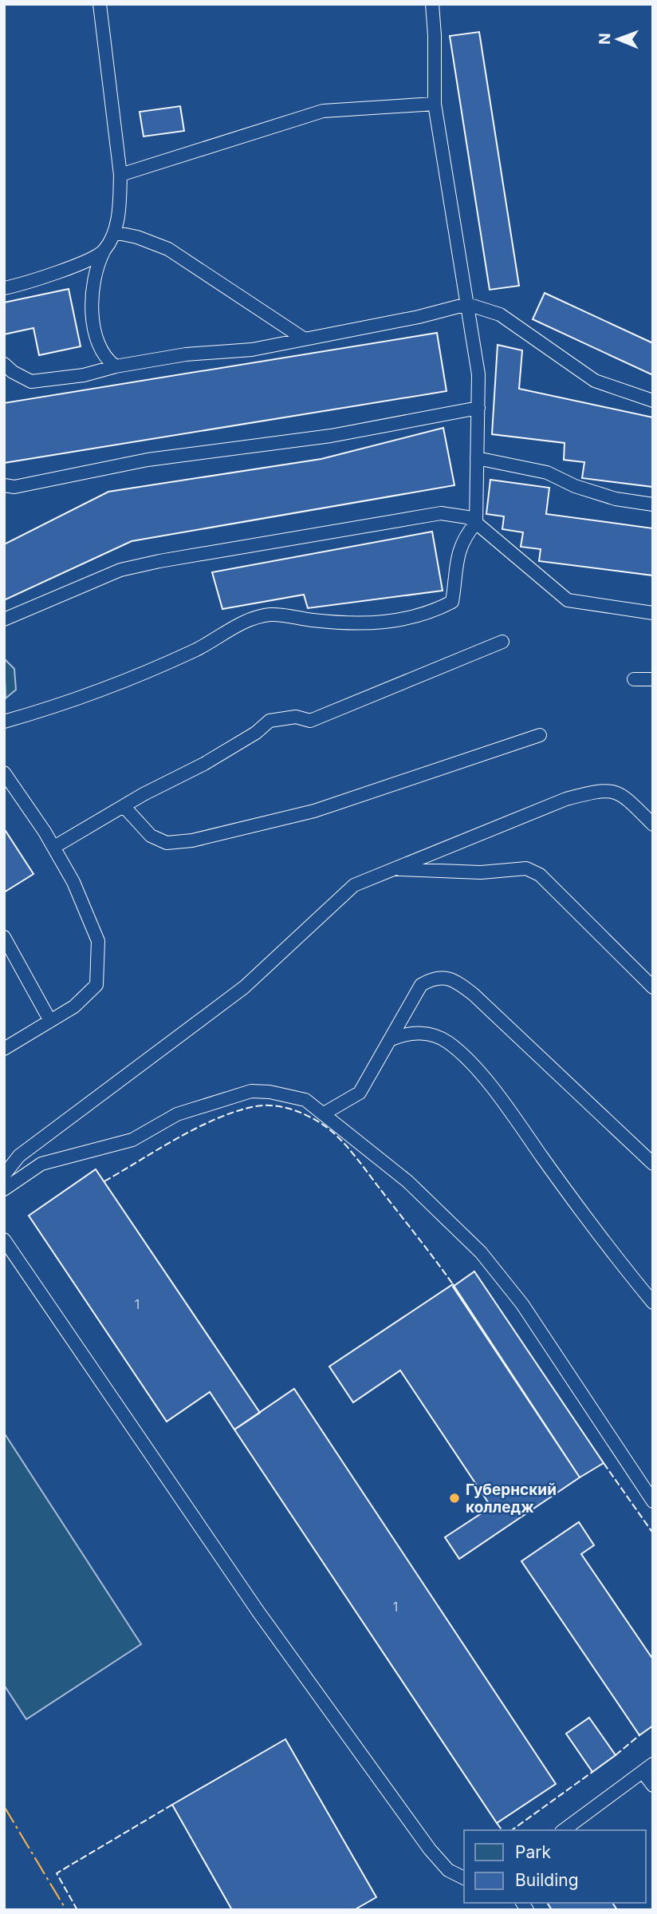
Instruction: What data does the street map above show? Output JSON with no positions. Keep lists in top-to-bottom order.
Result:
{
  "places": ["Губернский колледж"],
  "house_numbers": ["1", "1"],
  "legend": ["Park", "Building"],
  "north": "left"
}
